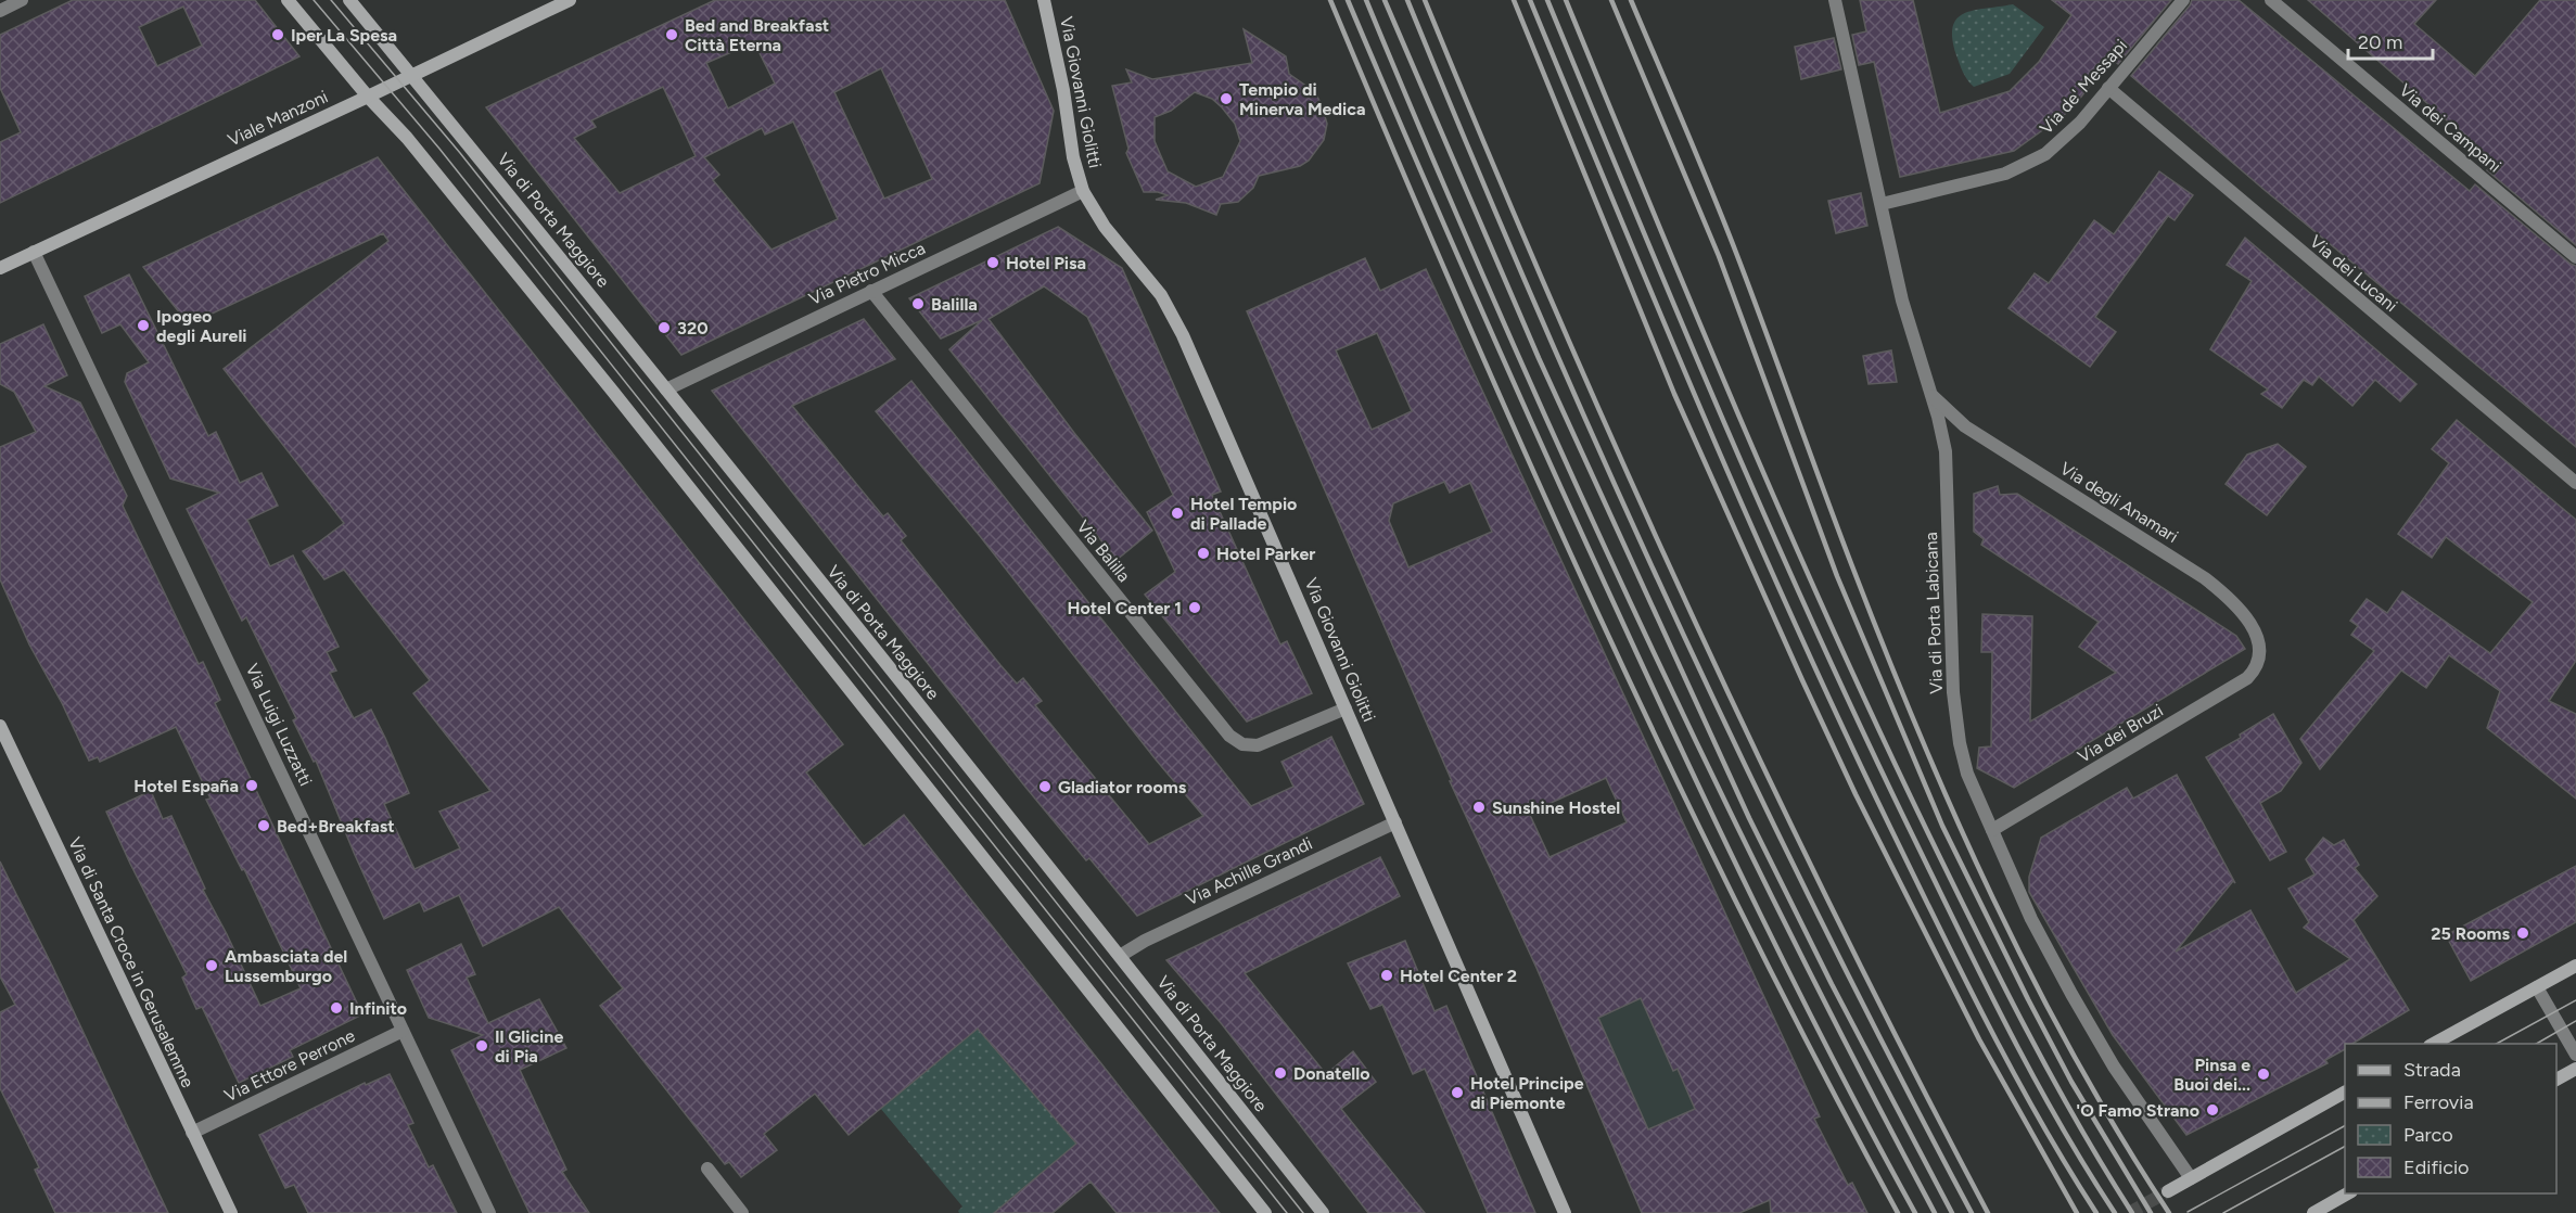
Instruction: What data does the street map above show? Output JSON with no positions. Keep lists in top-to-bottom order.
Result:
{
  "streets": {
    "main road": [
      "Via Giovanni Giolitti",
      "Viale Manzoni",
      "Via di Porta Maggiore",
      "Via di Santa Croce in Gerusalemme"
    ],
    "street": [
      "Via de' Messapi",
      "Via dei Campani",
      "Via Pietro Micca",
      "Via dei Lucani",
      "Via degli Anamari",
      "Via Balilla",
      "Via di Porta Labicana",
      "Via Luigi Luzzatti",
      "Via dei Bruzi",
      "Via Achille Grandi",
      "Via Ettore Perrone"
    ]
  },
  "crossings": [
    ["Via de' Messapi", "Via dei Lucani"],
    ["Via de' Messapi", "Via di Porta Labicana"],
    ["Via Giovanni Giolitti", "Via Pietro Micca"],
    ["Via Giovanni Giolitti", "Via Balilla"],
    ["Via Giovanni Giolitti", "Via Achille Grandi"],
    ["Viale Manzoni", "Via di Porta Maggiore"],
    ["Viale Manzoni", "Via Luigi Luzzatti"],
    ["Via di Porta Maggiore", "Via Pietro Micca"],
    ["Via di Porta Maggiore", "Via Achille Grandi"],
    ["Via Pietro Micca", "Via Balilla"],
    ["Via degli Anamari", "Via di Porta Labicana"],
    ["Via degli Anamari", "Via dei Bruzi"],
    ["Via di Porta Labicana", "Via dei Bruzi"],
    ["Via Luigi Luzzatti", "Via Ettore Perrone"],
    ["Via di Santa Croce in Gerusalemme", "Via Ettore Perrone"]
  ],
  "places": [
    "Iper La Spesa",
    "Bed and Breakfast Città Eterna",
    "Tempio di Minerva Medica",
    "Hotel Pisa",
    "Balilla",
    "Ipogeo degli Aureli",
    "320",
    "Hotel Tempio di Pallade",
    "Hotel Parker",
    "Hotel Center 1",
    "Hotel España",
    "Gladiator rooms",
    "Sunshine Hostel",
    "Bed+Breakfast",
    "25 Rooms",
    "Ambasciata del Lussemburgo",
    "Hotel Center 2",
    "Infinito",
    "Il Glicine di Pia",
    "Donatello",
    "Pinsa e Buoi dei...",
    "Hotel Principe di Piemonte",
    "'O Famo Strano"
  ],
  "legend": [
    "Strada",
    "Ferrovia",
    "Parco",
    "Edificio"
  ],
  "scale_bar": "20 m"
}
